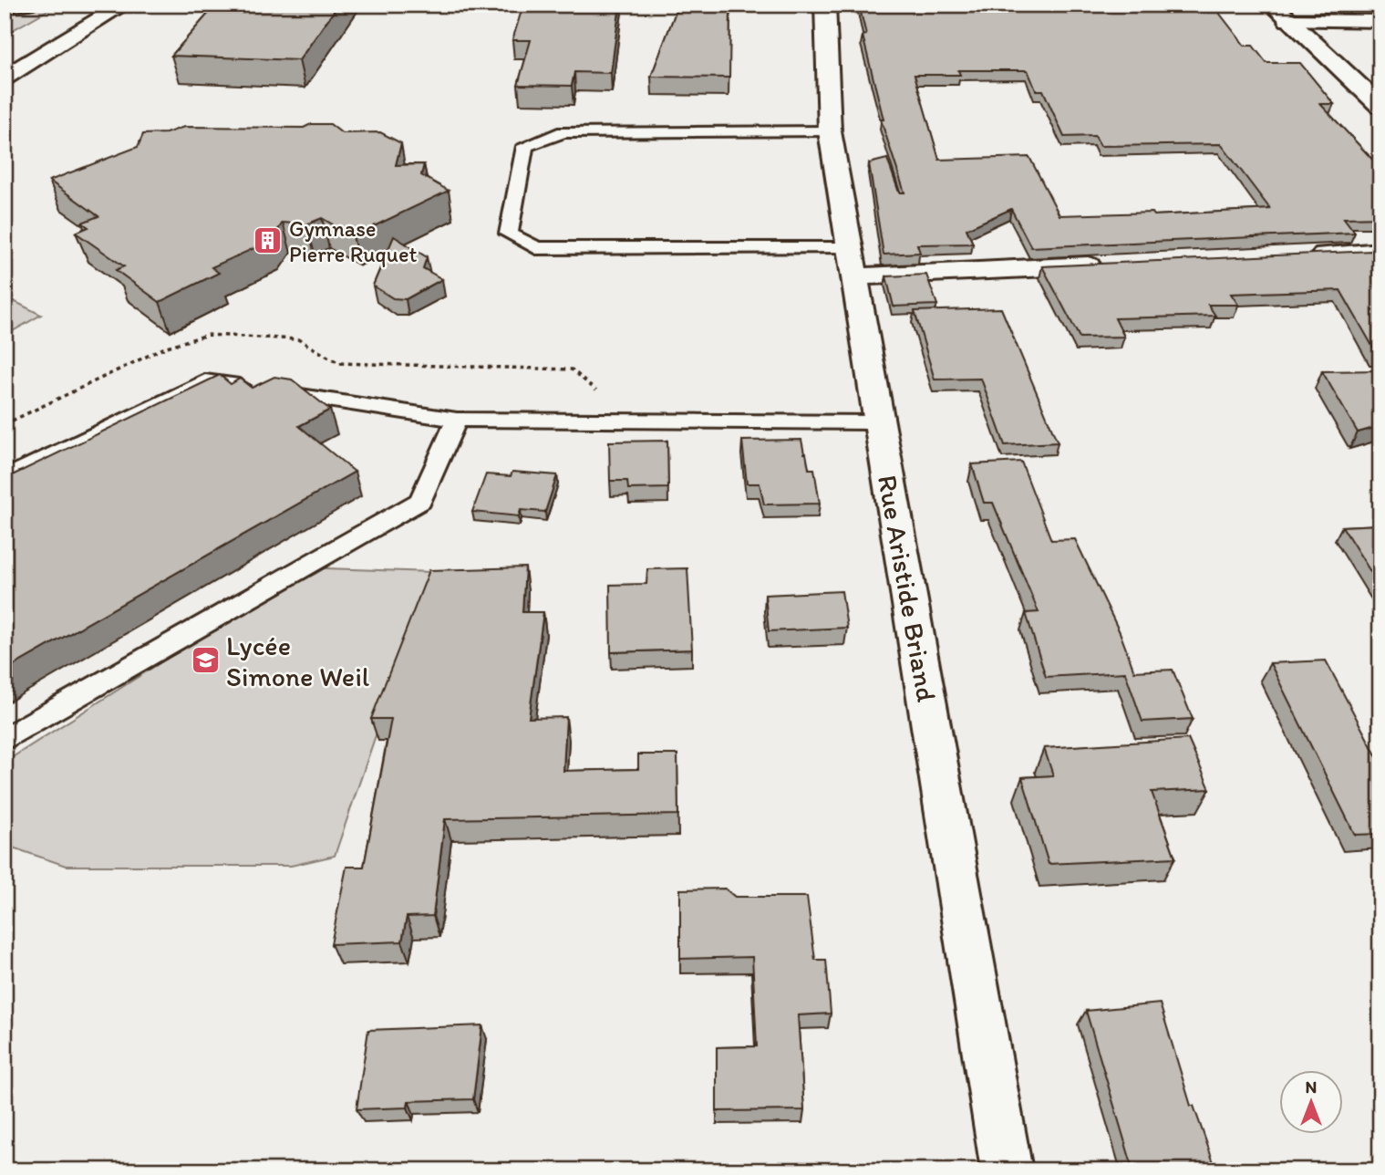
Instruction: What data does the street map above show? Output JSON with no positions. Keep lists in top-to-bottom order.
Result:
{
  "streets": {
    "street": ["Rue Aristide Briand"]
  },
  "places": {
    "building": ["Gymnase Pierre Ruquet"],
    "school or university": ["Lycée Simone Weil"]
  },
  "north": "top"
}
